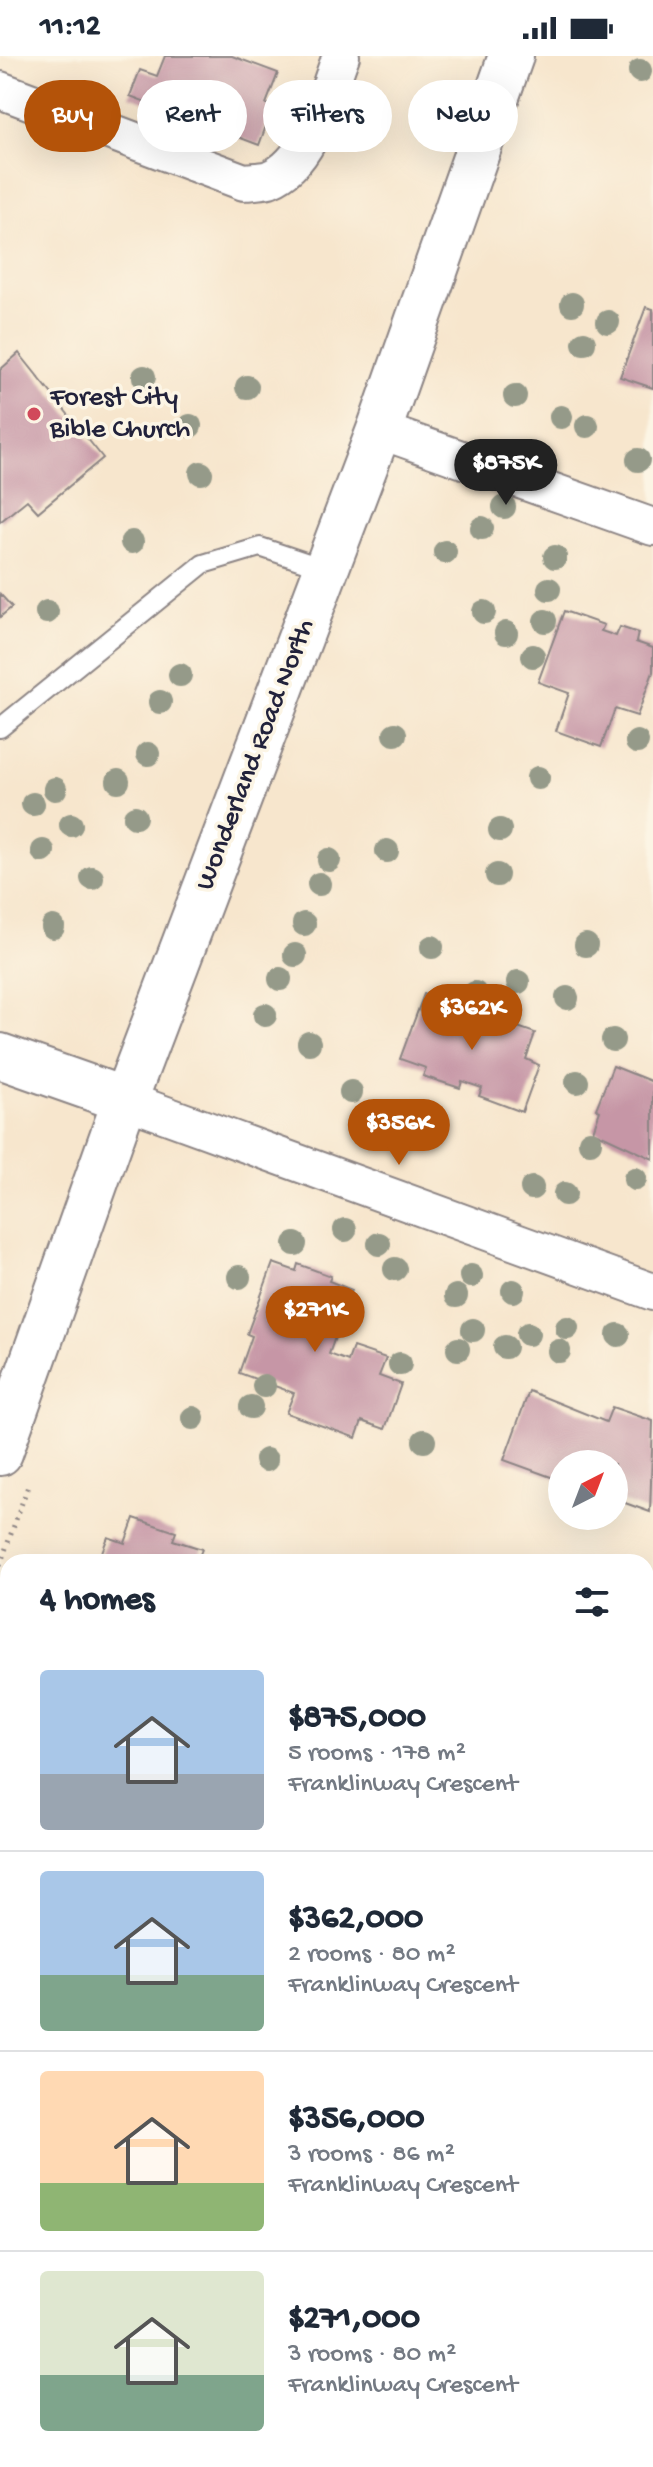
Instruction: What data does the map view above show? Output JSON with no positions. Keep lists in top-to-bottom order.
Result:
{
  "streets": {
    "main road": ["Wonderland Road North"]
  },
  "places": ["Forest City Bible Church"],
  "north": "top right",
  "page": {
    "status": "11:12",
    "chip": [
      "Buy",
      "Rent",
      "Filters",
      "New"
    ],
    "price": [
      "$875K",
      "$362K",
      "$356K",
      "$271K"
    ],
    "heading": "4 homes",
    "list": [
      {
        "name": "$875,000",
        "note": "5 rooms · 178 m² · Franklinway Crescent"
      },
      {
        "name": "$362,000",
        "note": "2 rooms · 80 m² · Franklinway Crescent"
      },
      {
        "name": "$356,000",
        "note": "3 rooms · 86 m² · Franklinway Crescent"
      },
      {
        "name": "$271,000",
        "note": "3 rooms · 80 m² · Franklinway Crescent"
      }
    ]
  }
}
